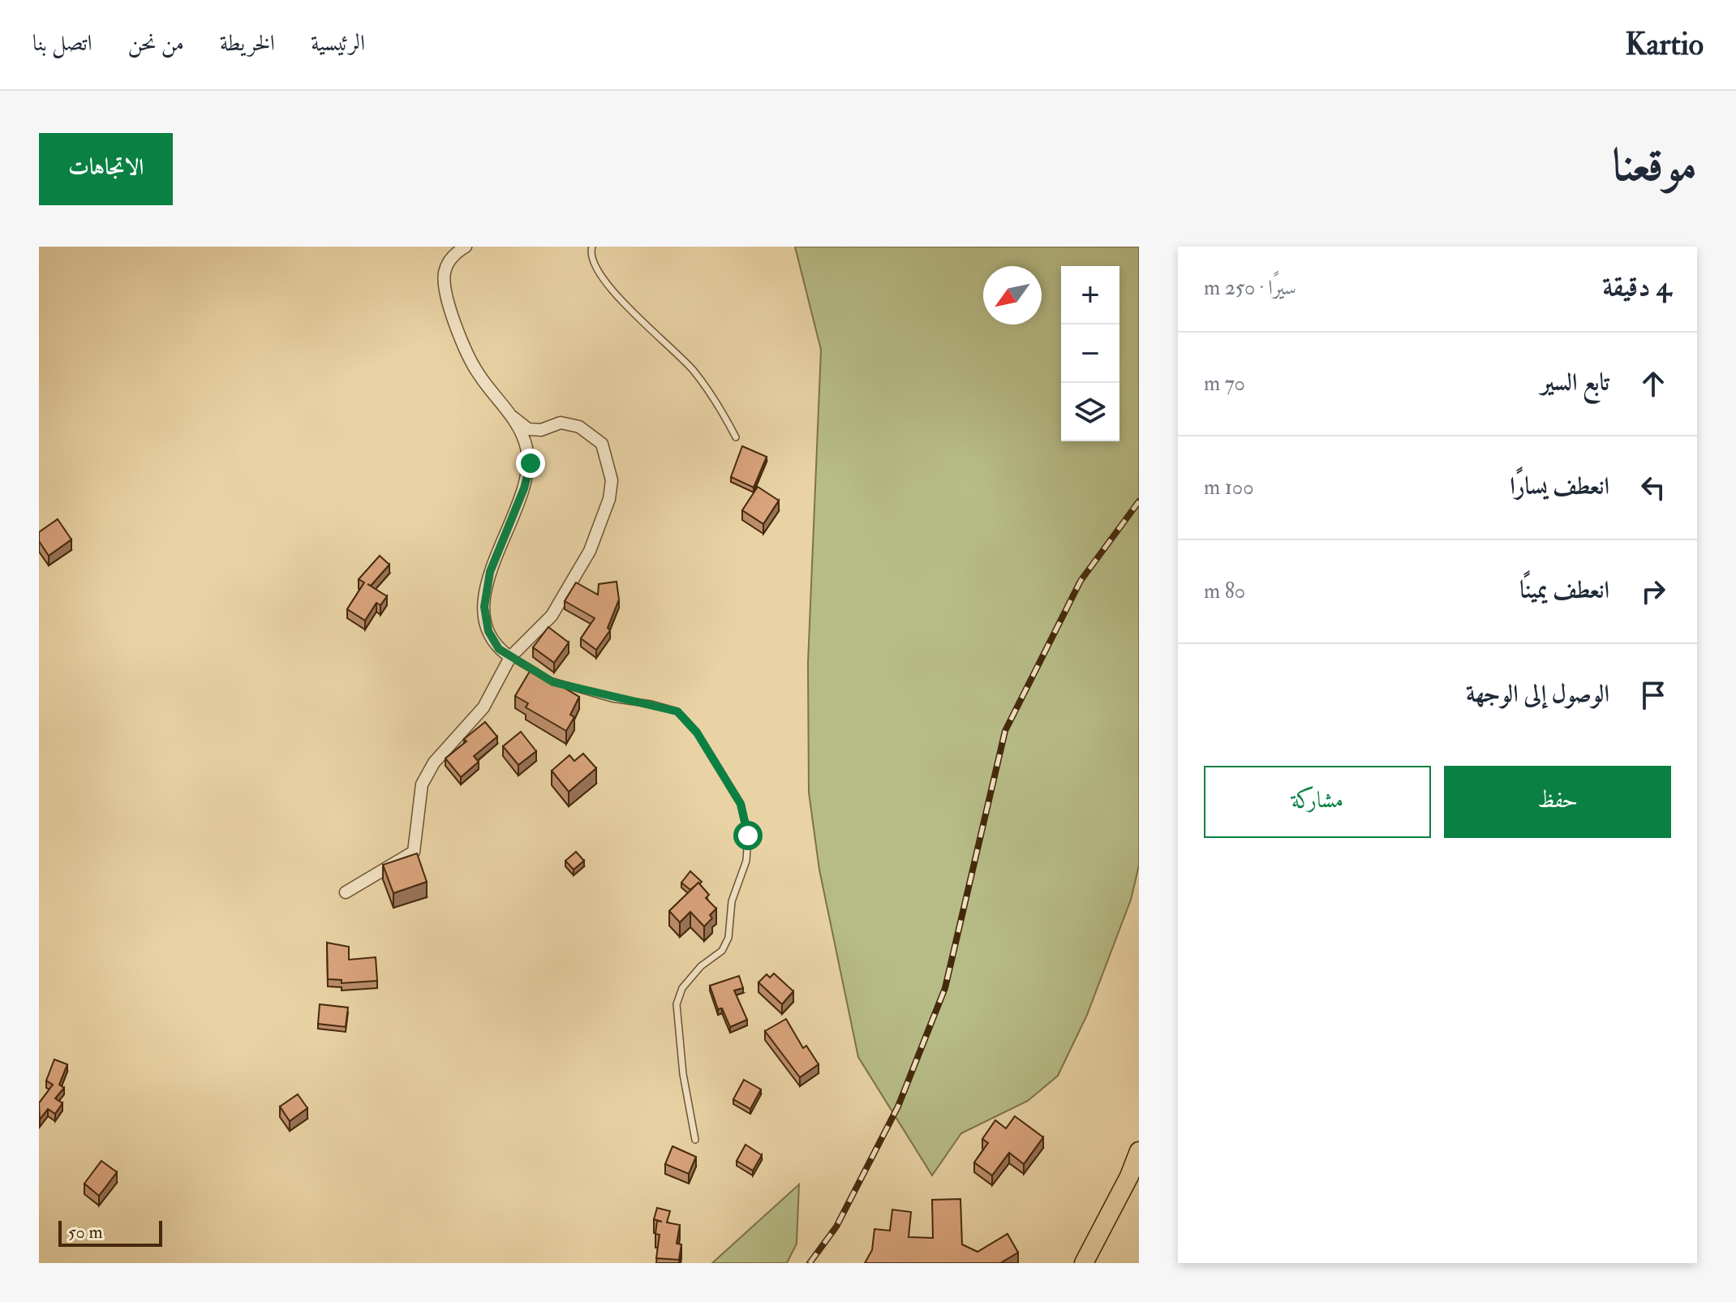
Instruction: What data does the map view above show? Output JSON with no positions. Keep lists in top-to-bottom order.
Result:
{
  "scale_bar": "50 m",
  "north": "bottom left",
  "page": {
    "header": "Kartio",
    "nav": [
      "الرئيسية",
      "الخريطة",
      "من نحن",
      "اتصل بنا"
    ],
    "title": "موقعنا",
    "buttons": [
      "الاتجاهات",
      ["حفظ", "مشاركة"]
    ],
    "heading": ["4 دقيقة", "سيرًا · 250 m"],
    "map_buttons": ["+", "−"],
    "list": [
      ["تابع السير", "70 m"],
      ["انعطف يسارًا", "100 m"],
      ["انعطف يمينًا", "80 m"],
      "الوصول إلى الوجهة"
    ],
    "scale": "50 m"
  }
}
